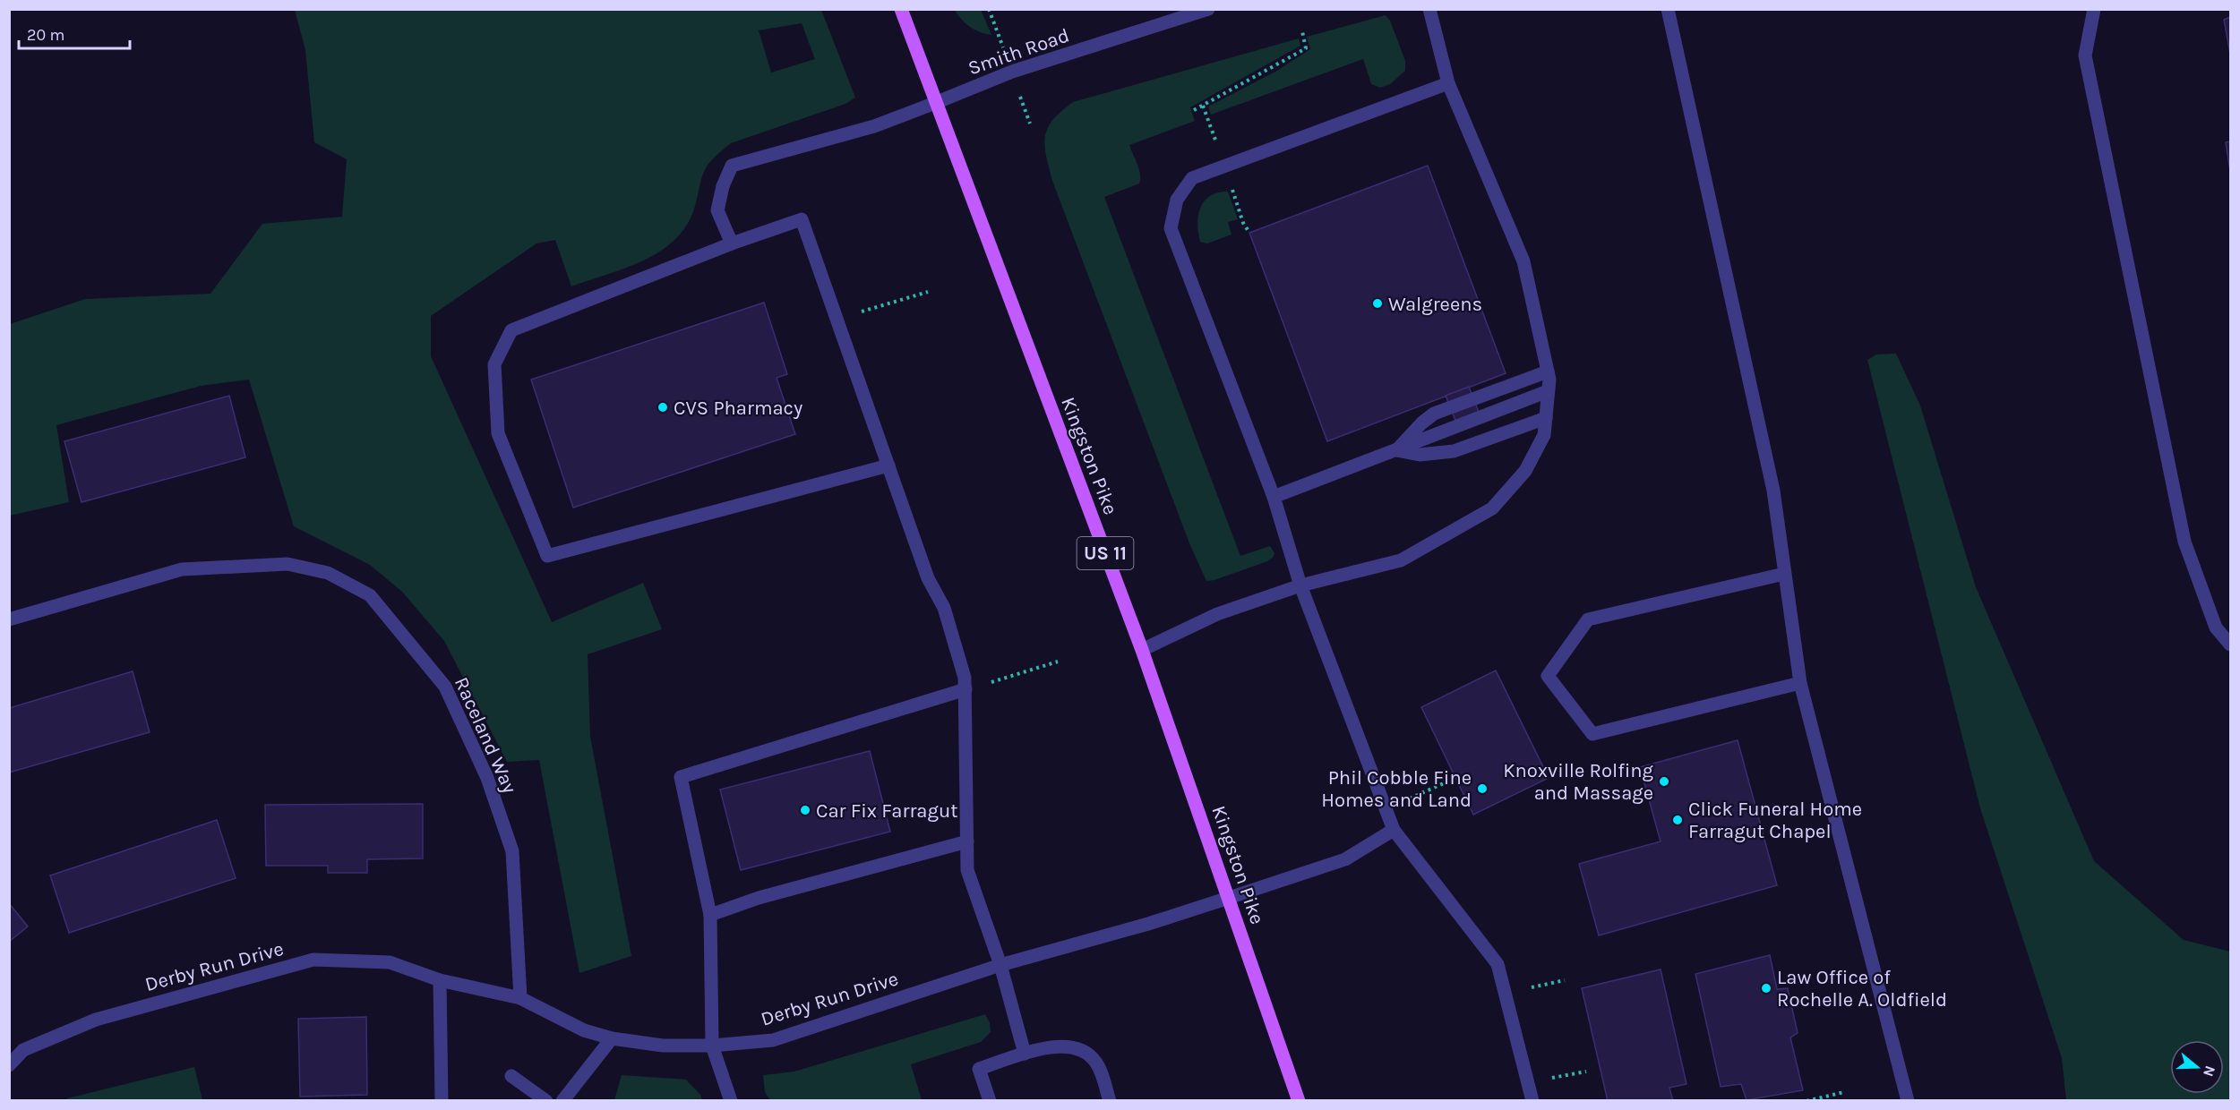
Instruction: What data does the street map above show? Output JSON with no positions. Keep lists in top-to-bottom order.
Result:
{
  "streets": {
    "main road": ["Kingston Pike", "US 11"],
    "street": ["Smith Road", "Raceland Way", "Derby Run Drive"]
  },
  "crossings": [
    ["Smith Road", "Kingston Pike"],
    ["Kingston Pike", "Derby Run Drive"],
    ["Raceland Way", "Derby Run Drive"]
  ],
  "places": [
    "Walgreens",
    "CVS Pharmacy",
    "Knoxville Rolfing and Massage",
    "Phil Cobble Fine Homes and Land",
    "Car Fix Farragut",
    "Click Funeral Home Farragut Chapel",
    "Law Office of Rochelle A. Oldfield"
  ],
  "scale_bar": "20 m",
  "north": "right"
}
